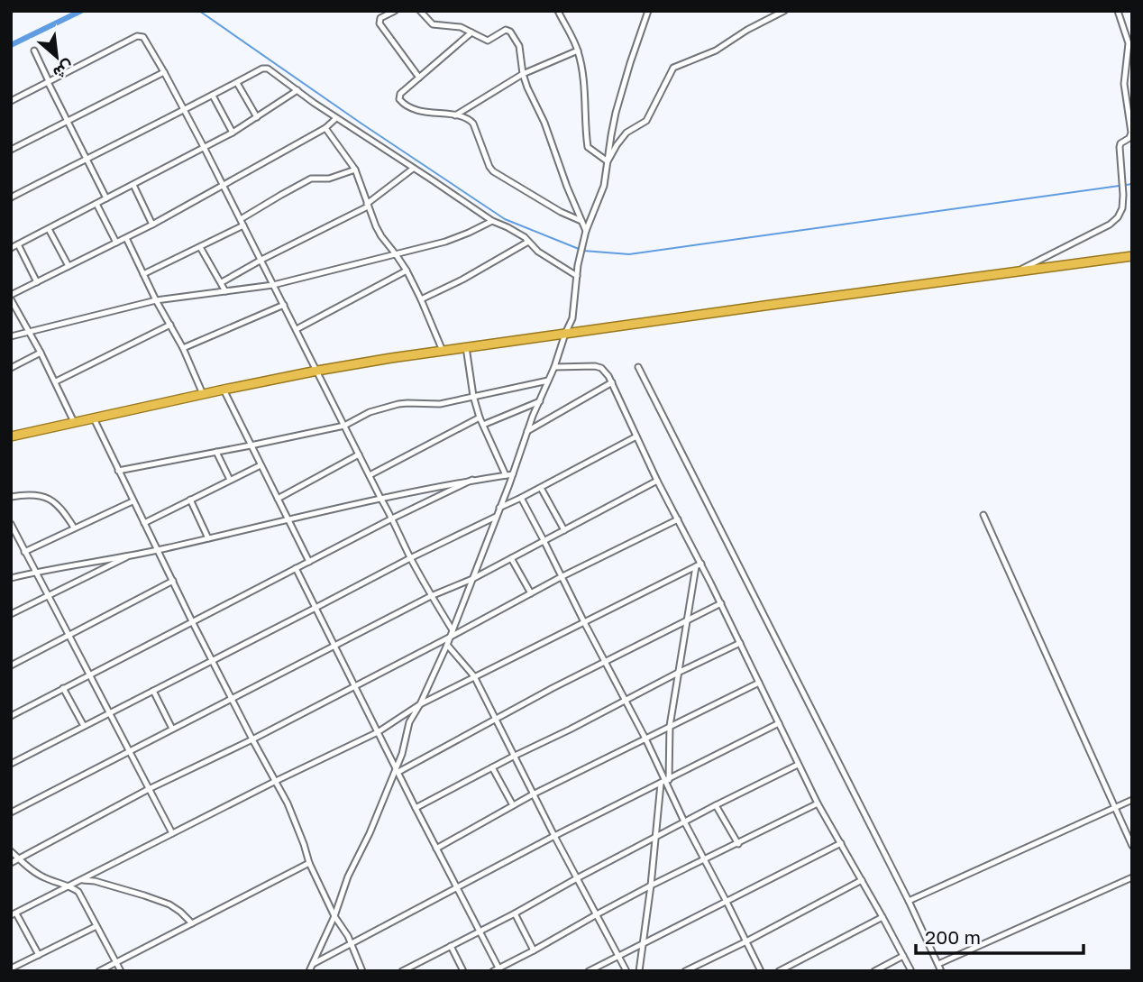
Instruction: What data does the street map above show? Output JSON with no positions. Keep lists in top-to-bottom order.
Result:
{
  "scale_bar": "200 m",
  "north": "bottom right"
}
